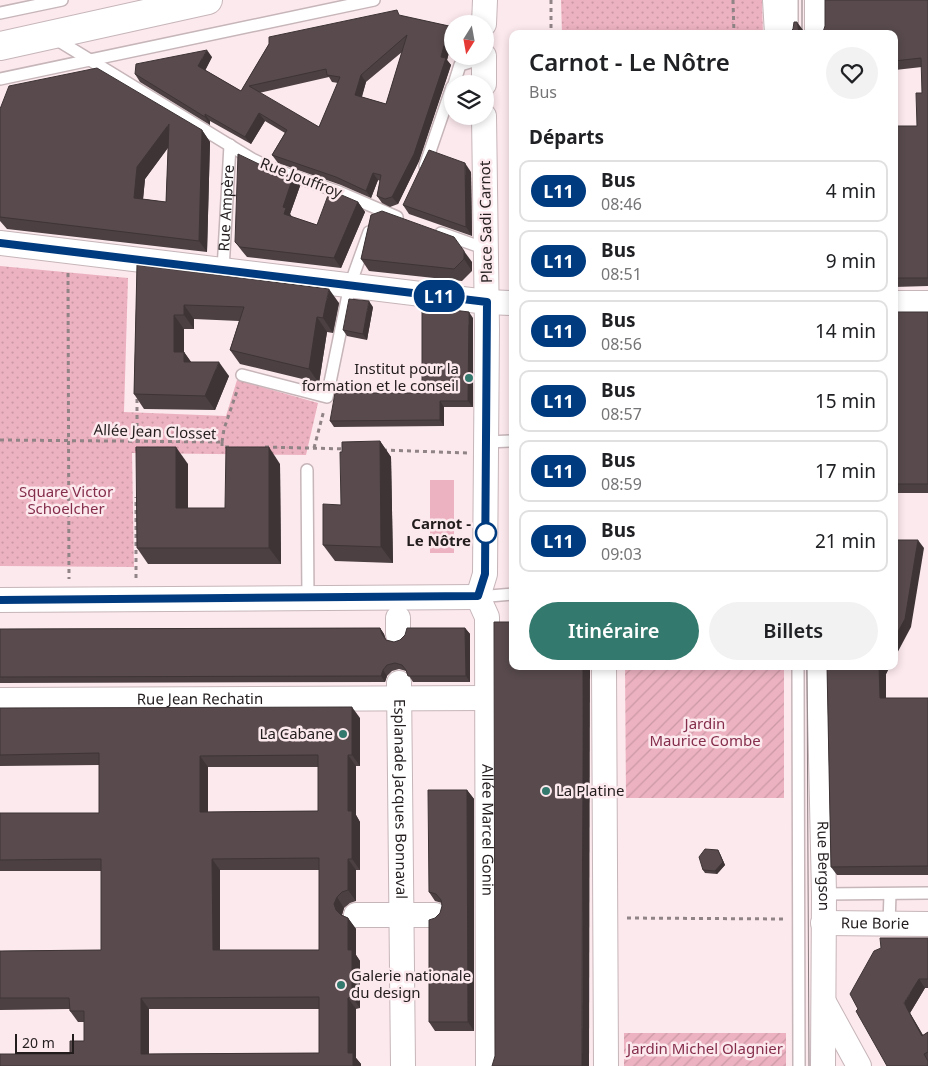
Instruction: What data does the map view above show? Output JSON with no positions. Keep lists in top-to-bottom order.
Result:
{
  "streets": {
    "street": [
      "Rue Ampère",
      "Place Sadi Carnot",
      "Rue Jean Rechatin",
      "Esplanade Jacques Bonnaval",
      "Allée Marcel Gonin",
      "Rue Bergson",
      "Rue Borie"
    ],
    "lane": ["Rue Jouffroy"],
    "path": ["Allée Jean Closset"]
  },
  "crossings": [
    ["Rue Jouffroy", "Rue Ampère"],
    ["Rue Ampère", "Place Sadi Carnot"],
    ["Rue Jean Rechatin", "Esplanade Jacques Bonnaval"],
    ["Rue Jean Rechatin", "Allée Marcel Gonin"],
    ["Rue Bergson", "Rue Borie"]
  ],
  "parks": ["Square Victor Schoelcher", "Jardin Maurice Combe", "Jardin Michel Olagnier"],
  "places": [
    "Institut pour la formation et le conseil",
    "Carnot - Le Nôtre",
    "La Cabane",
    "La Platine",
    "Galerie nationale du design"
  ],
  "lines": ["bus line L11"],
  "scale_bar": "20 m",
  "north": "bottom",
  "page": {
    "on_map": "L11",
    "heading": [
      ["Carnot - Le Nôtre", "Bus"],
      "Départs"
    ],
    "list": [
      {
        "mark": "L11",
        "name": "Bus",
        "note": "08:46",
        "value": "4 min"
      },
      {
        "mark": "L11",
        "name": "Bus",
        "note": "08:51",
        "value": "9 min"
      },
      {
        "mark": "L11",
        "name": "Bus",
        "note": "08:56",
        "value": "14 min"
      },
      {
        "mark": "L11",
        "name": "Bus",
        "note": "08:57",
        "value": "15 min"
      },
      {
        "mark": "L11",
        "name": "Bus",
        "note": "08:59",
        "value": "17 min"
      },
      {
        "mark": "L11",
        "name": "Bus",
        "note": "09:03",
        "value": "21 min"
      }
    ],
    "buttons": ["Itinéraire", "Billets"],
    "scale": "20 m"
  }
}
